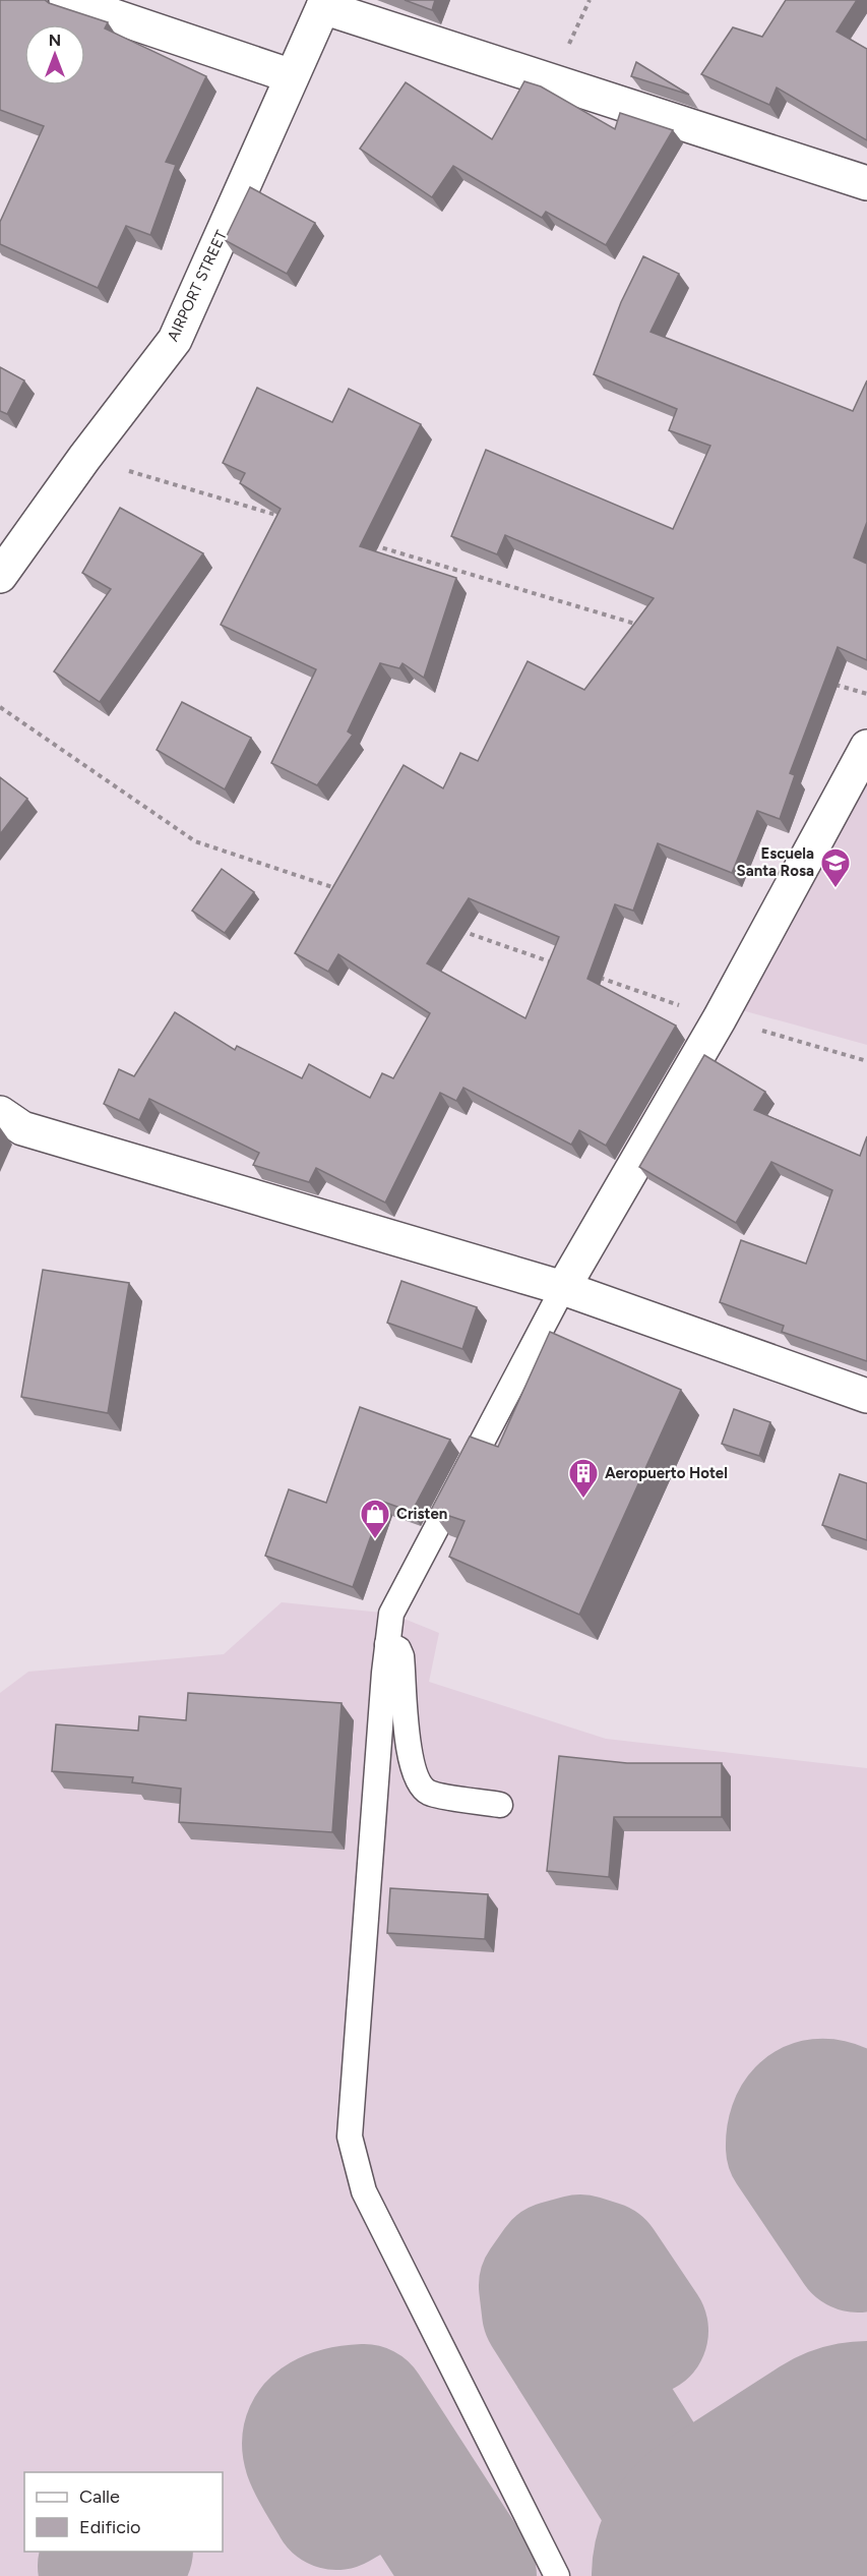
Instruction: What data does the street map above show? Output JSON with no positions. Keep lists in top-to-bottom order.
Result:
{
  "streets": {
    "street": ["AIRPORT STREET"]
  },
  "places": {
    "school or university": ["Escuela Santa Rosa"],
    "building": ["Aeropuerto Hotel"],
    "shop": ["Cristen"]
  },
  "legend": ["Calle", "Edificio"],
  "north": "top"
}
